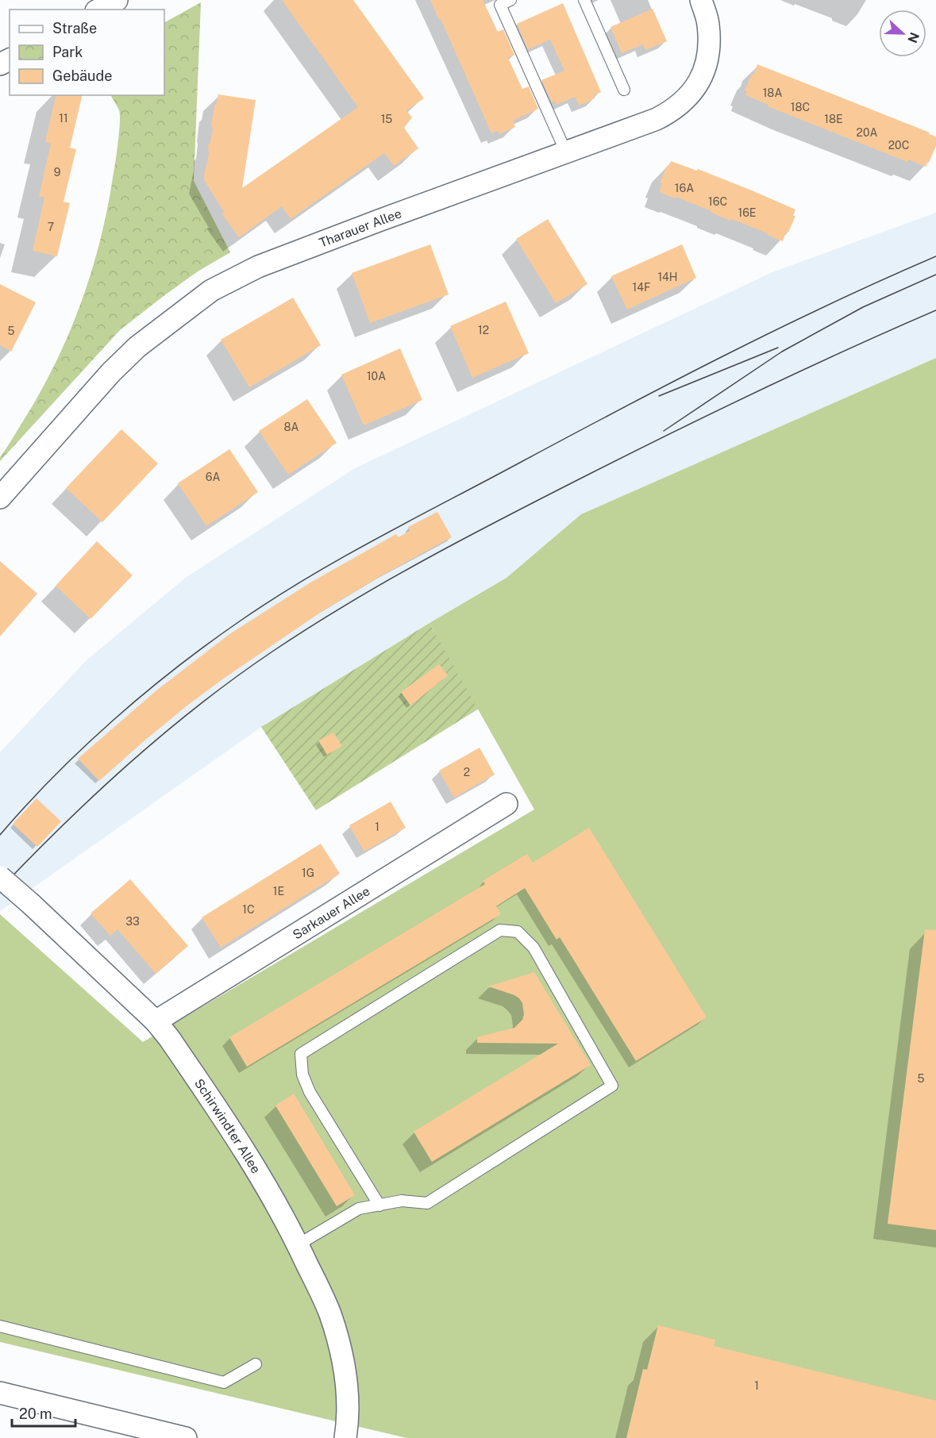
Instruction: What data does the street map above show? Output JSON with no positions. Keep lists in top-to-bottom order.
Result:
{
  "streets": {
    "street": ["Tharauer Allee", "Sarkauer Allee", "Schirwindter Allee"]
  },
  "crossings": [
    ["Sarkauer Allee", "Schirwindter Allee"]
  ],
  "house_numbers": [
    "18A",
    "18C",
    "11",
    "15",
    "18E",
    "20A",
    "20C",
    "9",
    "16A",
    "16C",
    "16E",
    "7",
    "14H",
    "14F",
    "12",
    "5",
    "10A",
    "8A",
    "6A",
    "2",
    "1",
    "1G",
    "1E",
    "1C",
    "33",
    "5",
    "1"
  ],
  "legend": ["Straße", "Park", "Gebäude"],
  "scale_bar": "20 m",
  "north": "right"
}
